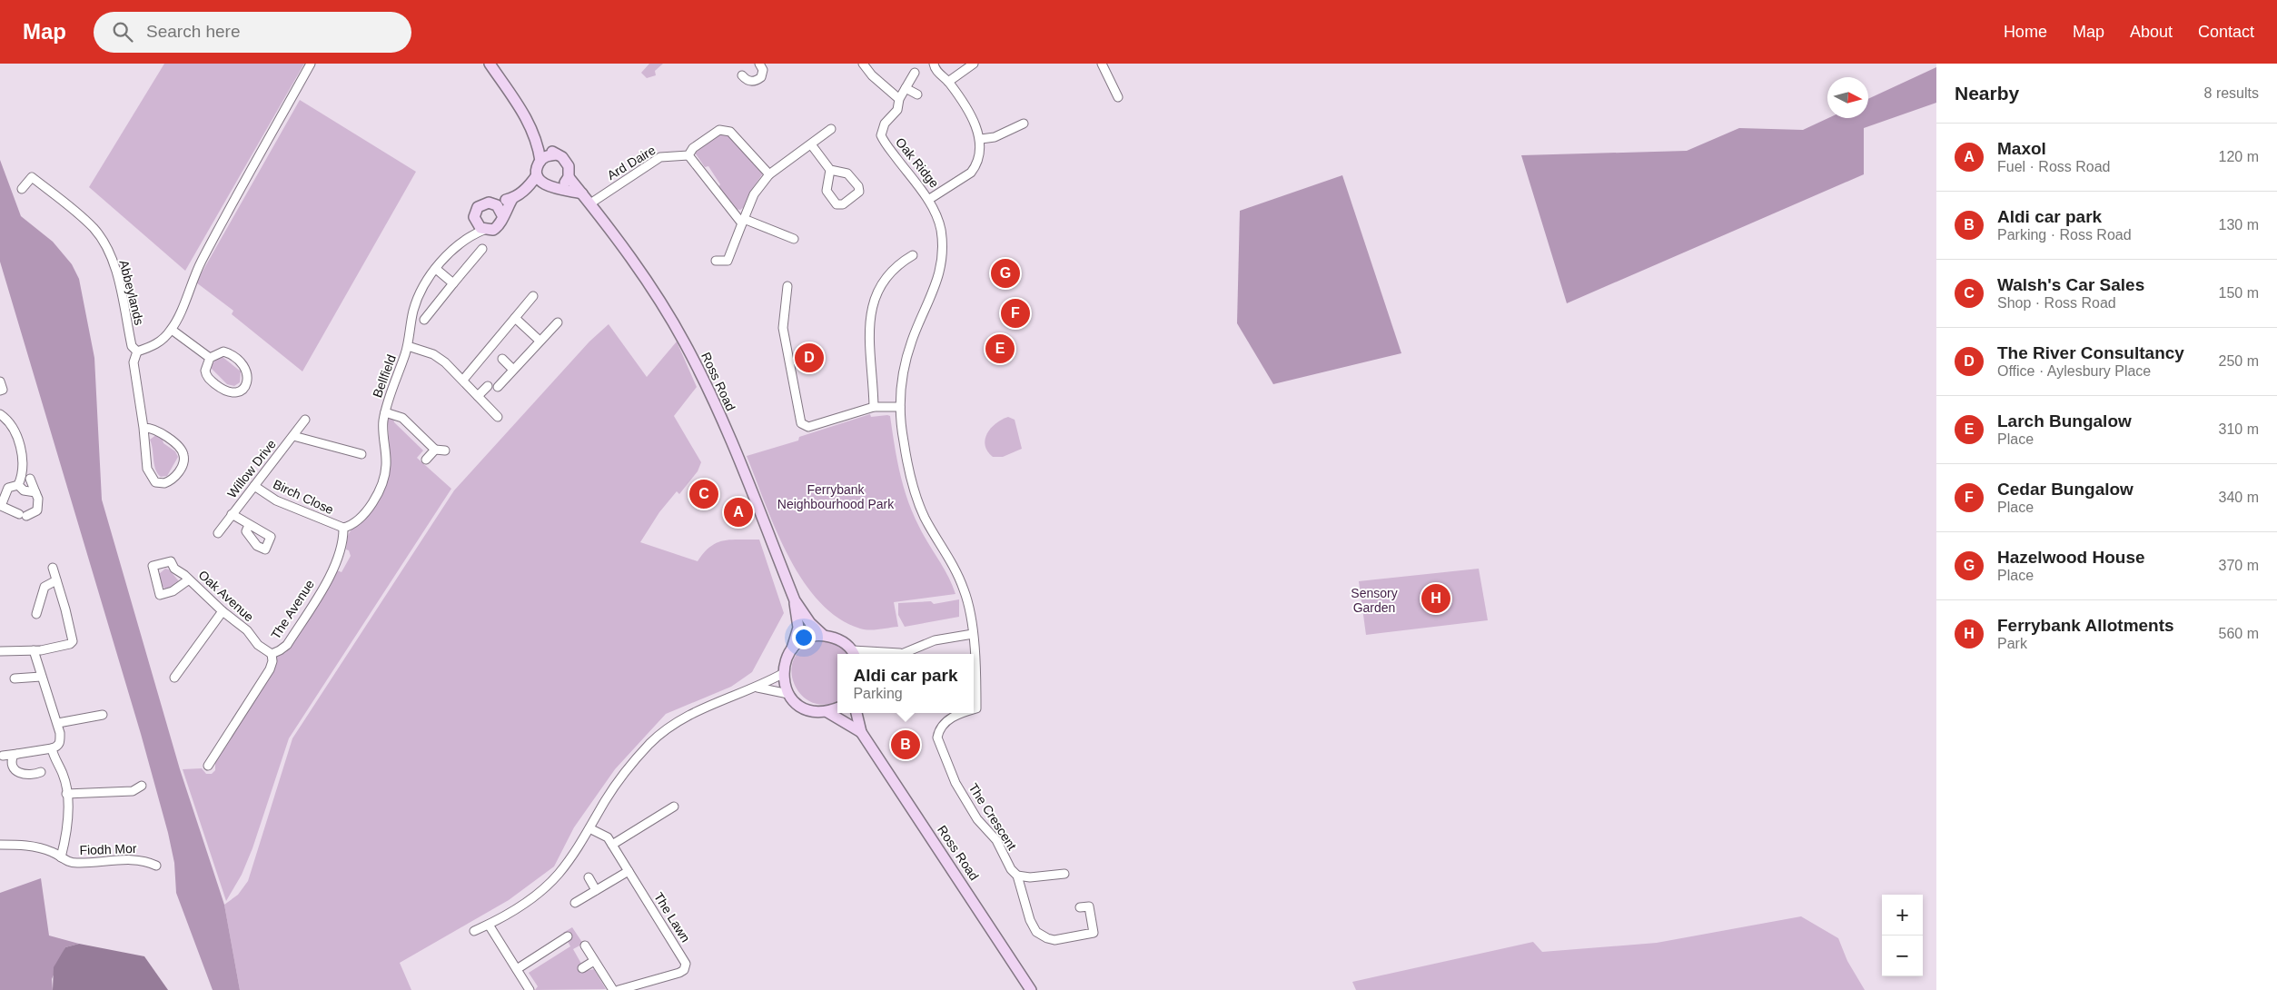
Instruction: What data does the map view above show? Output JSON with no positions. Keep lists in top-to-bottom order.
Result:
{
  "streets": {
    "main road": ["Ross Road"],
    "street": [
      "Ard Daire",
      "Oak Ridge",
      "Abbeylands",
      "Bellfield",
      "Willow Drive",
      "Birch Close",
      "Oak Avenue",
      "The Avenue",
      "The Crescent",
      "Fiodh Mor",
      "The Lawn"
    ]
  },
  "crossings": [
    ["Ard Daire", "Ross Road"],
    ["Bellfield", "Birch Close"],
    ["Bellfield", "The Avenue"],
    ["Willow Drive", "Birch Close"],
    ["Birch Close", "The Avenue"],
    ["Oak Avenue", "The Avenue"]
  ],
  "parks": ["Ferrybank Neighbourhood Park", "Sensory Garden"],
  "north": "right",
  "page": {
    "header": "Map",
    "search": "Search here",
    "nav": [
      "Home",
      "Map",
      "About",
      "Contact"
    ],
    "heading": ["Nearby", "8 results"],
    "list": [
      {
        "mark": "A",
        "name": "Maxol",
        "note": "Fuel · Ross Road",
        "value": "120 m"
      },
      {
        "mark": "B",
        "name": "Aldi car park",
        "note": "Parking · Ross Road",
        "value": "130 m"
      },
      {
        "mark": "C",
        "name": "Walsh's Car Sales",
        "note": "Shop · Ross Road",
        "value": "150 m"
      },
      {
        "mark": "D",
        "name": "The River Consultancy",
        "note": "Office · Aylesbury Place",
        "value": "250 m"
      },
      {
        "mark": "E",
        "name": "Larch Bungalow",
        "note": "Place",
        "value": "310 m"
      },
      {
        "mark": "F",
        "name": "Cedar Bungalow",
        "note": "Place",
        "value": "340 m"
      },
      {
        "mark": "G",
        "name": "Hazelwood House",
        "note": "Place",
        "value": "370 m"
      },
      {
        "mark": "H",
        "name": "Ferrybank Allotments",
        "note": "Park",
        "value": "560 m"
      }
    ],
    "pins": [
      "G",
      "F",
      "E",
      "D",
      "C",
      "A",
      "H",
      "B"
    ],
    "popup": ["Aldi car park", "Parking"],
    "map_buttons": ["+", "−"]
  }
}
